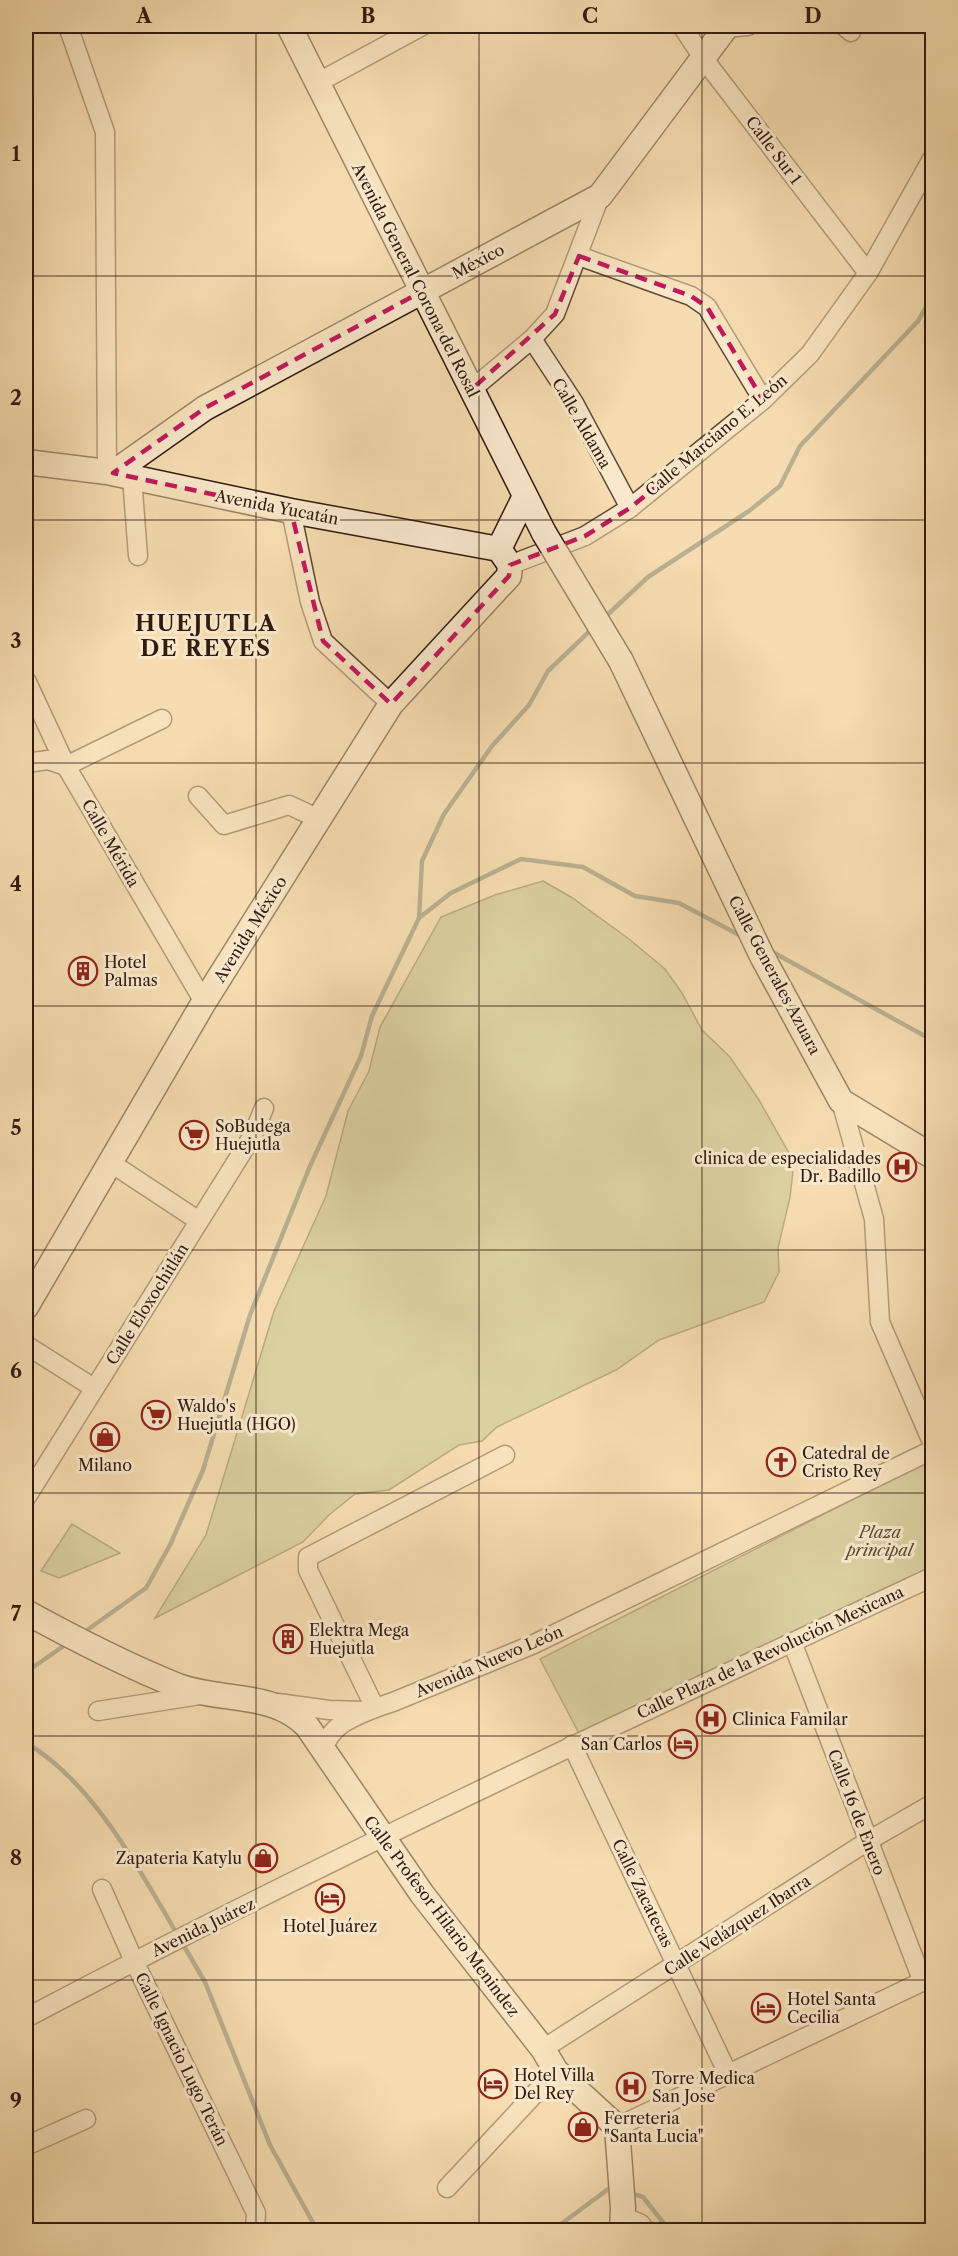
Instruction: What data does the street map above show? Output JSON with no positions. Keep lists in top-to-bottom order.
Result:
{
  "streets": {
    "street": [
      "Calle Sur 1",
      "México",
      "Avenida General Corona del Rosal",
      "Calle Aldama",
      "Calle Marciano E. León",
      "Avenida Yucatán",
      "Calle Mérida",
      "Avenida México",
      "Calle Generales Azuara",
      "Calle Eloxochitlán",
      "Calle Plaza de la Revolución Mexicana",
      "Avenida Nuevo León",
      "Calle 16 de Enero",
      "Calle Zacatecas",
      "Calle Profesor Hilario Menindez",
      "Calle Velázquez Ibarra",
      "Avenida Juárez",
      "Calle Ignacio Lugo Terán"
    ]
  },
  "crossings": [
    ["Calle Sur 1", "México"],
    ["Calle Sur 1", "Calle Marciano E. León"],
    ["México", "Avenida General Corona del Rosal"],
    ["México", "Avenida Yucatán"],
    ["Avenida General Corona del Rosal", "Avenida México"],
    ["Avenida General Corona del Rosal", "Calle Generales Azuara"],
    ["Calle Aldama", "Calle Marciano E. León"],
    ["Calle Marciano E. León", "Avenida Yucatán"],
    ["Calle Marciano E. León", "Avenida México"],
    ["Avenida Yucatán", "Avenida México"],
    ["Calle Mérida", "Avenida México"],
    ["Calle Plaza de la Revolución Mexicana", "Calle 16 de Enero"],
    ["Calle Plaza de la Revolución Mexicana", "Calle Zacatecas"],
    ["Calle Plaza de la Revolución Mexicana", "Calle Profesor Hilario Menindez"],
    ["Calle Plaza de la Revolución Mexicana", "Avenida Juárez"],
    ["Avenida Nuevo León", "Calle Profesor Hilario Menindez"],
    ["Calle 16 de Enero", "Calle Velázquez Ibarra"],
    ["Calle Zacatecas", "Calle Velázquez Ibarra"],
    ["Calle Profesor Hilario Menindez", "Calle Velázquez Ibarra"],
    ["Calle Profesor Hilario Menindez", "Avenida Juárez"],
    ["Avenida Juárez", "Calle Ignacio Lugo Terán"]
  ],
  "districts": ["HUEJUTLA DE REYES"],
  "parks": ["Plaza principal"],
  "places": {
    "building": ["Hotel Palmas", "Elektra Mega Huejutla"],
    "supermarket": ["SoBudega Huejutla", "Waldo's Huejutla (HGO)"],
    "hospital": ["clinica de especialidades Dr. Badillo", "Clinica Familar", "Torre Medica San Jose"],
    "shop": ["Milano", "Zapateria Katylu", "Ferreteria \"Santa Lucia\""],
    "church": ["Catedral de Cristo Rey"],
    "hotel": [
      "San Carlos",
      "Hotel Juárez",
      "Hotel Santa Cecilia",
      "Hotel Villa Del Rey"
    ]
  },
  "grid": {
    "columns": [
      "A",
      "B",
      "C",
      "D"
    ],
    "rows": [
      "1",
      "2",
      "3",
      "4",
      "5",
      "6",
      "7",
      "8",
      "9"
    ]
  }
}
